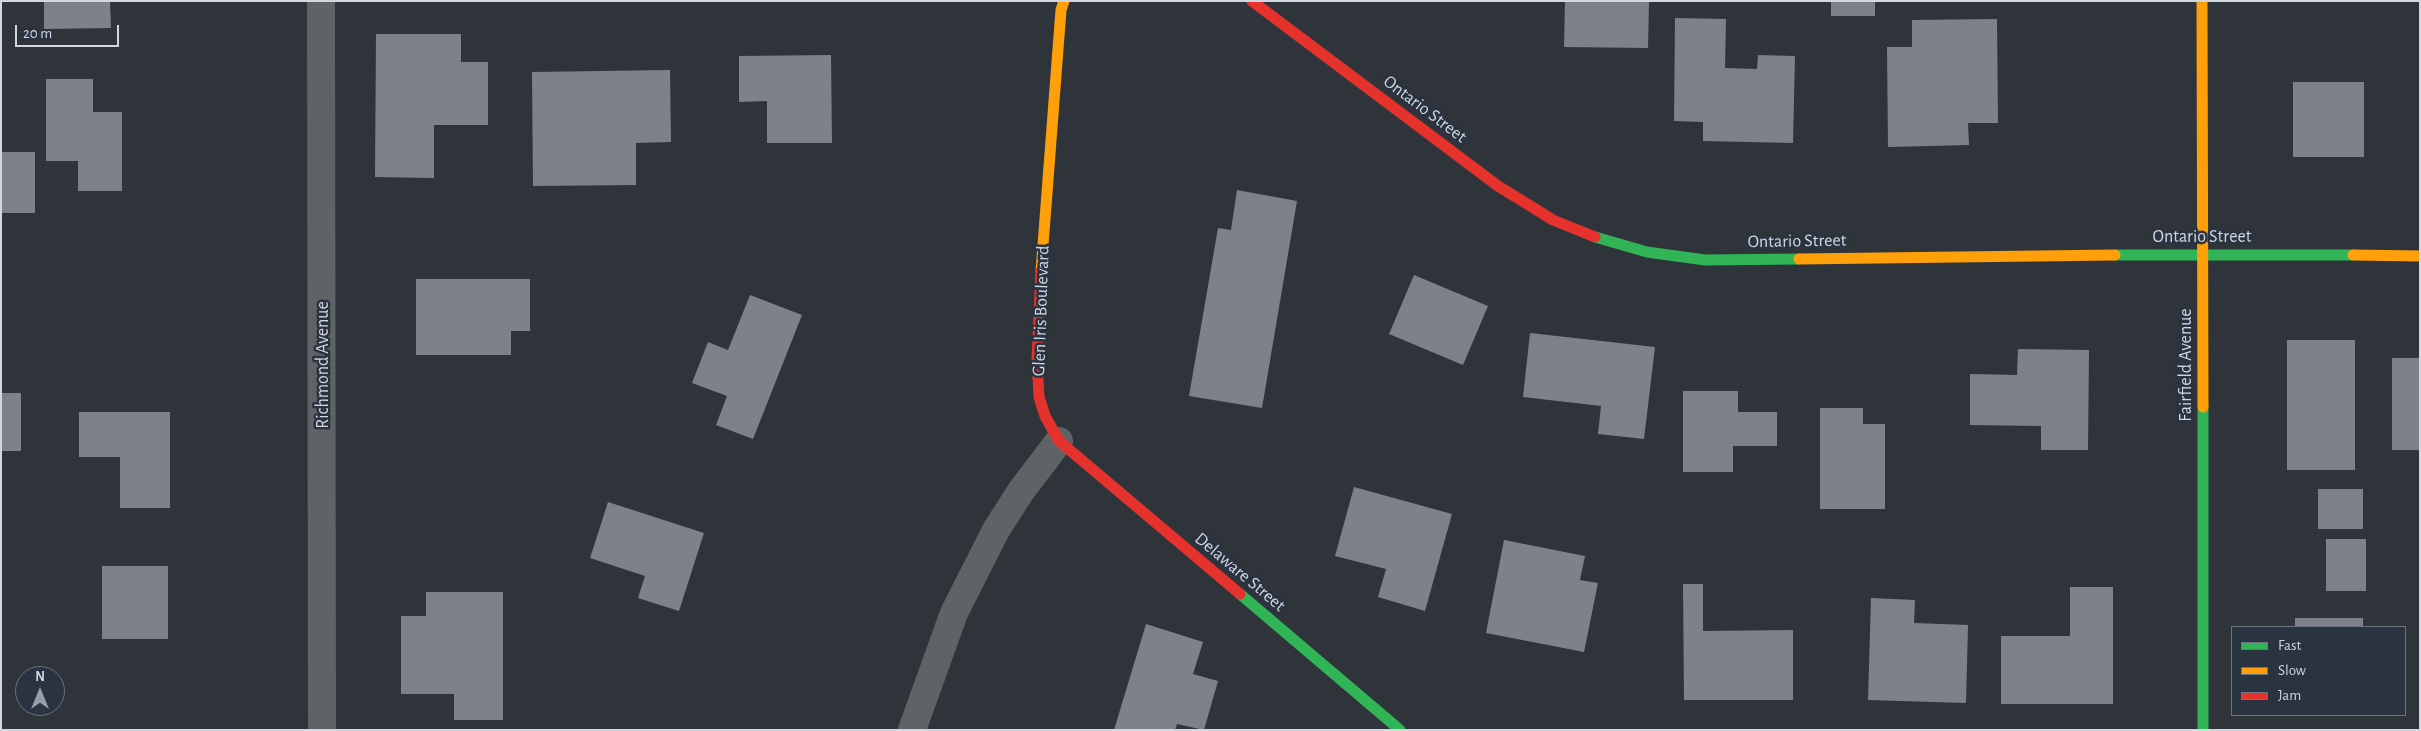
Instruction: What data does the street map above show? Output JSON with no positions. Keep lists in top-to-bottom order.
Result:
{
  "streets": {
    "street": [
      "Ontario Street",
      "Glen Iris Boulevard",
      "Richmond Avenue",
      "Fairfield Avenue",
      "Delaware Street"
    ]
  },
  "crossings": [
    ["Ontario Street", "Fairfield Avenue"],
    ["Glen Iris Boulevard", "Delaware Street"]
  ],
  "legend": ["Fast", "Slow", "Jam"],
  "scale_bar": "20 m",
  "north": "top"
}
